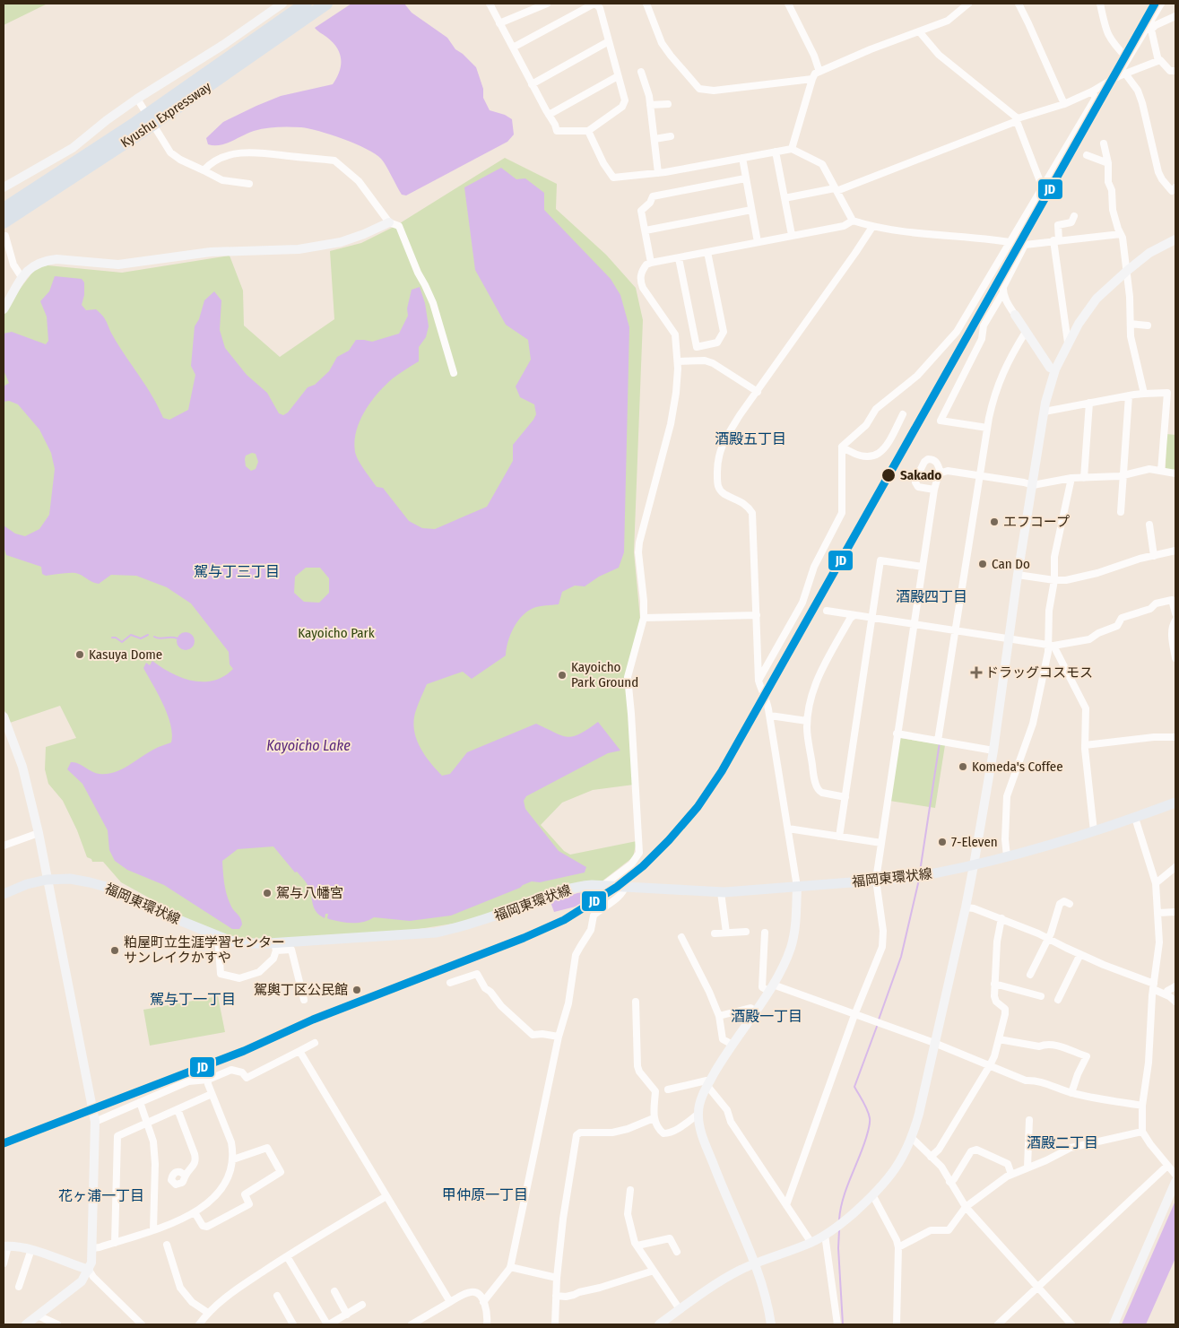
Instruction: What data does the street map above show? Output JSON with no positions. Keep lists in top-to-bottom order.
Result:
{
  "streets": {
    "highway": ["Kyushu Expressway"],
    "main road": ["福岡東環状線"]
  },
  "districts": [
    "酒殿五丁目",
    "駕与丁三丁目",
    "酒殿四丁目",
    "駕与丁一丁目",
    "酒殿一丁目",
    "酒殿二丁目",
    "甲仲原一丁目",
    "花ヶ浦一丁目"
  ],
  "water": ["Kayoicho Lake"],
  "parks": ["Kayoicho Park"],
  "places": {
    "other": [
      "Sakado",
      "エフコープ",
      "Can Do",
      "Kasuya Dome",
      "Kayoicho Park Ground",
      "Komeda's Coffee",
      "7-Eleven",
      "駕与八幡宮",
      "粕屋町立生涯学習センター サンレイクかすや",
      "駕輿丁区公民館"
    ],
    "health": ["ドラッグコスモス"]
  },
  "lines": ["transit line JD"]
}
